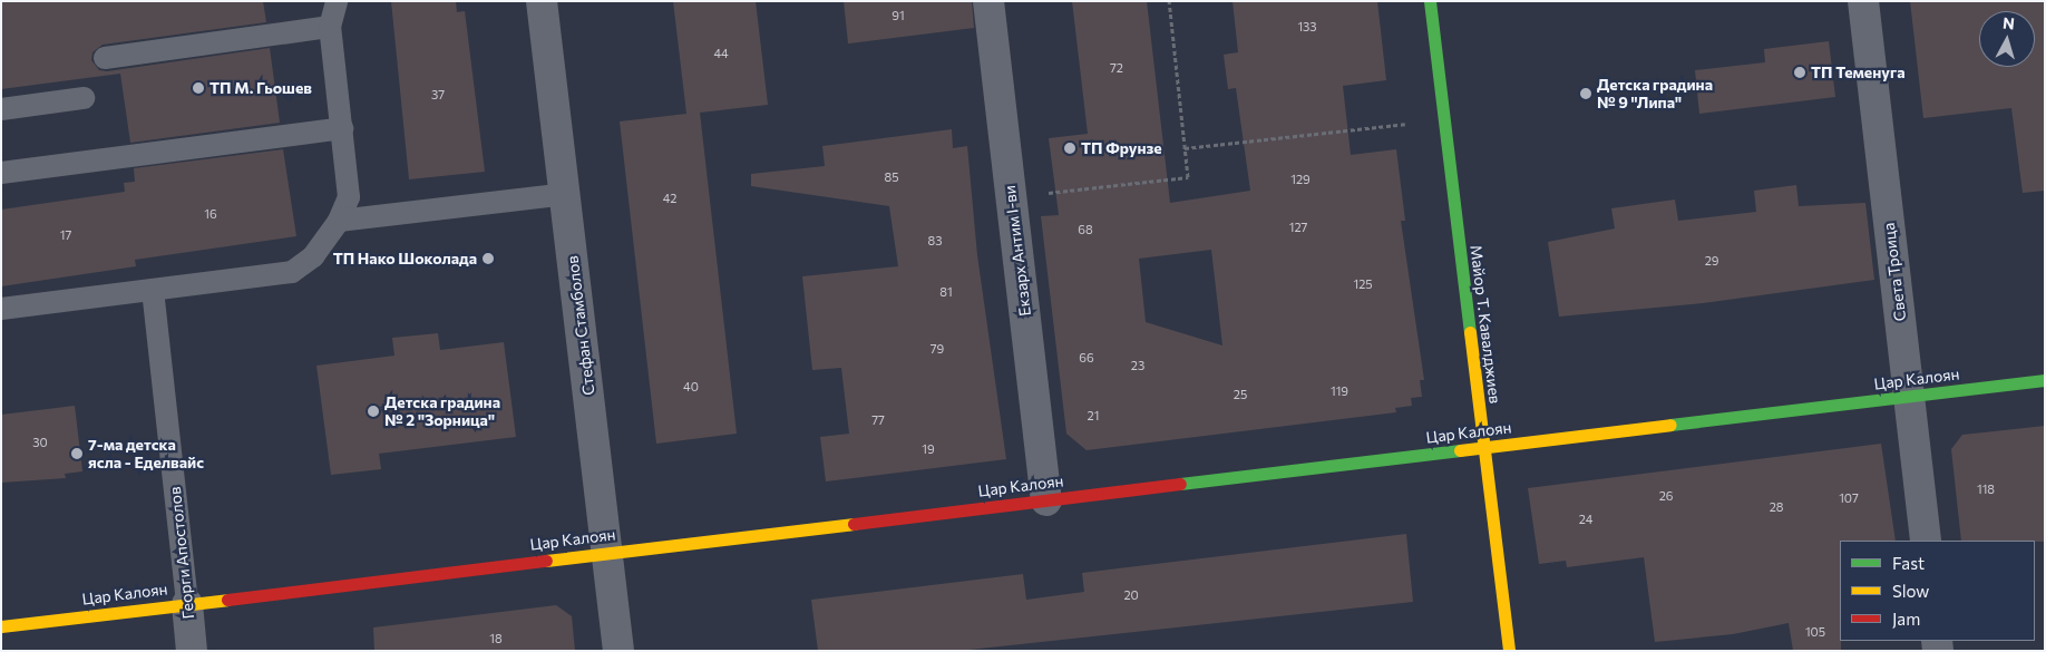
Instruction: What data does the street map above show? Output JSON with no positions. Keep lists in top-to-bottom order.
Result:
{
  "streets": {
    "street": [
      "Екзарх Антим I-ви",
      "Света Троица",
      "Майор Т. Кавалджиев",
      "Стефан Стамболов",
      "Цар Калоян",
      "Георги Апостолов"
    ]
  },
  "crossings": [
    ["Екзарх Антим I-ви", "Цар Калоян"],
    ["Света Троица", "Цар Калоян"],
    ["Майор Т. Кавалджиев", "Цар Калоян"],
    ["Стефан Стамболов", "Цар Калоян"],
    ["Цар Калоян", "Георги Апостолов"]
  ],
  "places": [
    "ТП Теменуга",
    "ТП М. Гьошев",
    "Детска градина № 9 \"Липа\"",
    "ТП Фрунзе",
    "ТП Нако Шоколада",
    "Детска градина № 2 \"Зорница\"",
    "7-ма детска ясла - Еделвайс"
  ],
  "house_numbers": [
    "91",
    "133",
    "44",
    "72",
    "37",
    "85",
    "129",
    "42",
    "16",
    "127",
    "68",
    "17",
    "83",
    "29",
    "125",
    "81",
    "79",
    "66",
    "23",
    "40",
    "119",
    "25",
    "21",
    "77",
    "30",
    "19",
    "118",
    "26",
    "107",
    "28",
    "24",
    "20",
    "105",
    "18"
  ],
  "legend": ["Fast", "Slow", "Jam"],
  "north": "top"
}
